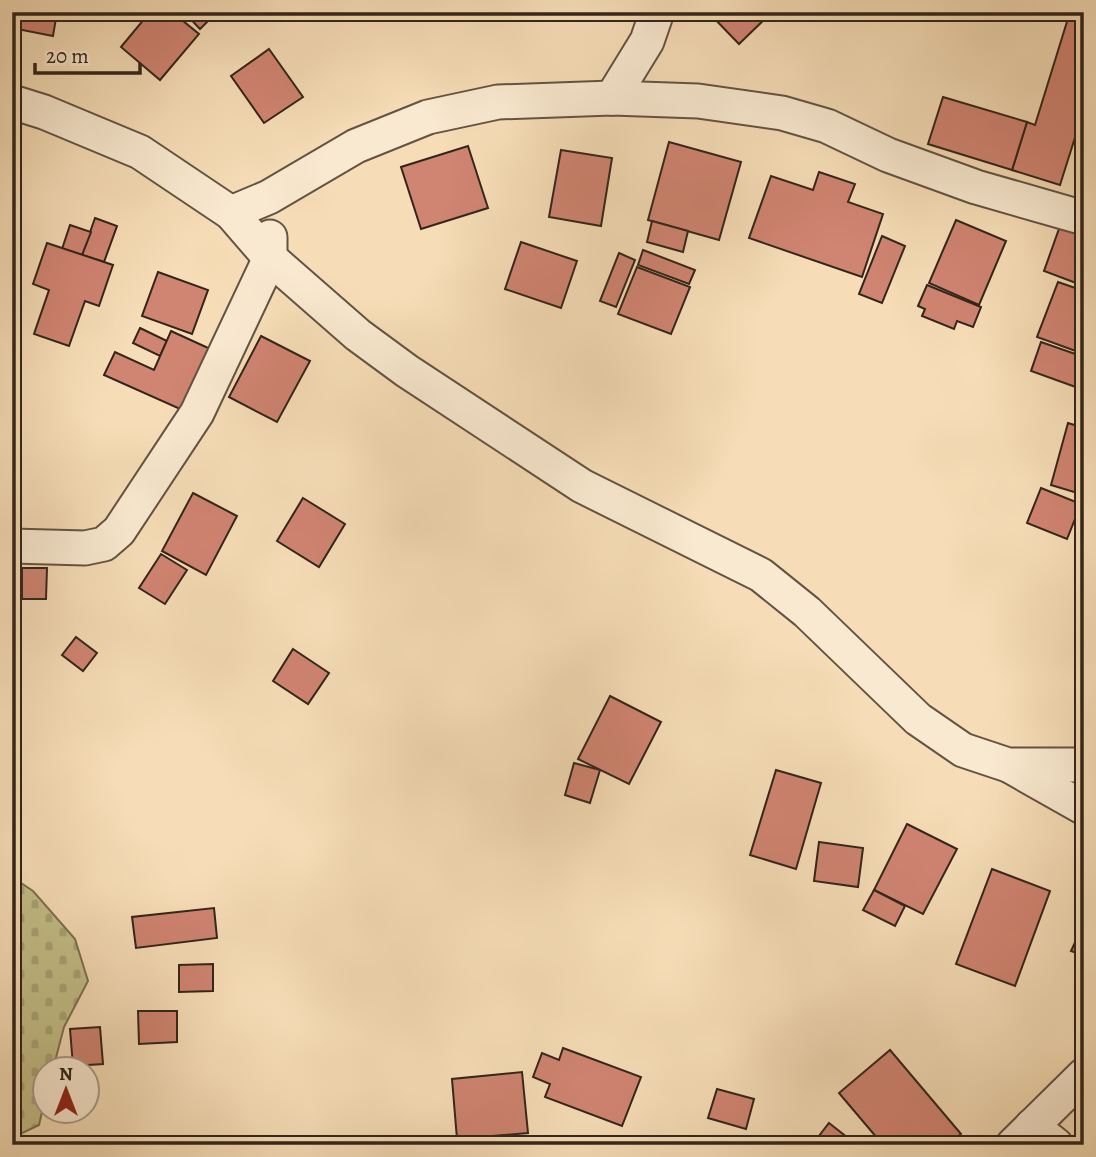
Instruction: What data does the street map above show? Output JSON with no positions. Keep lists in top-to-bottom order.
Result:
{
  "scale_bar": "20 m",
  "north": "top"
}
